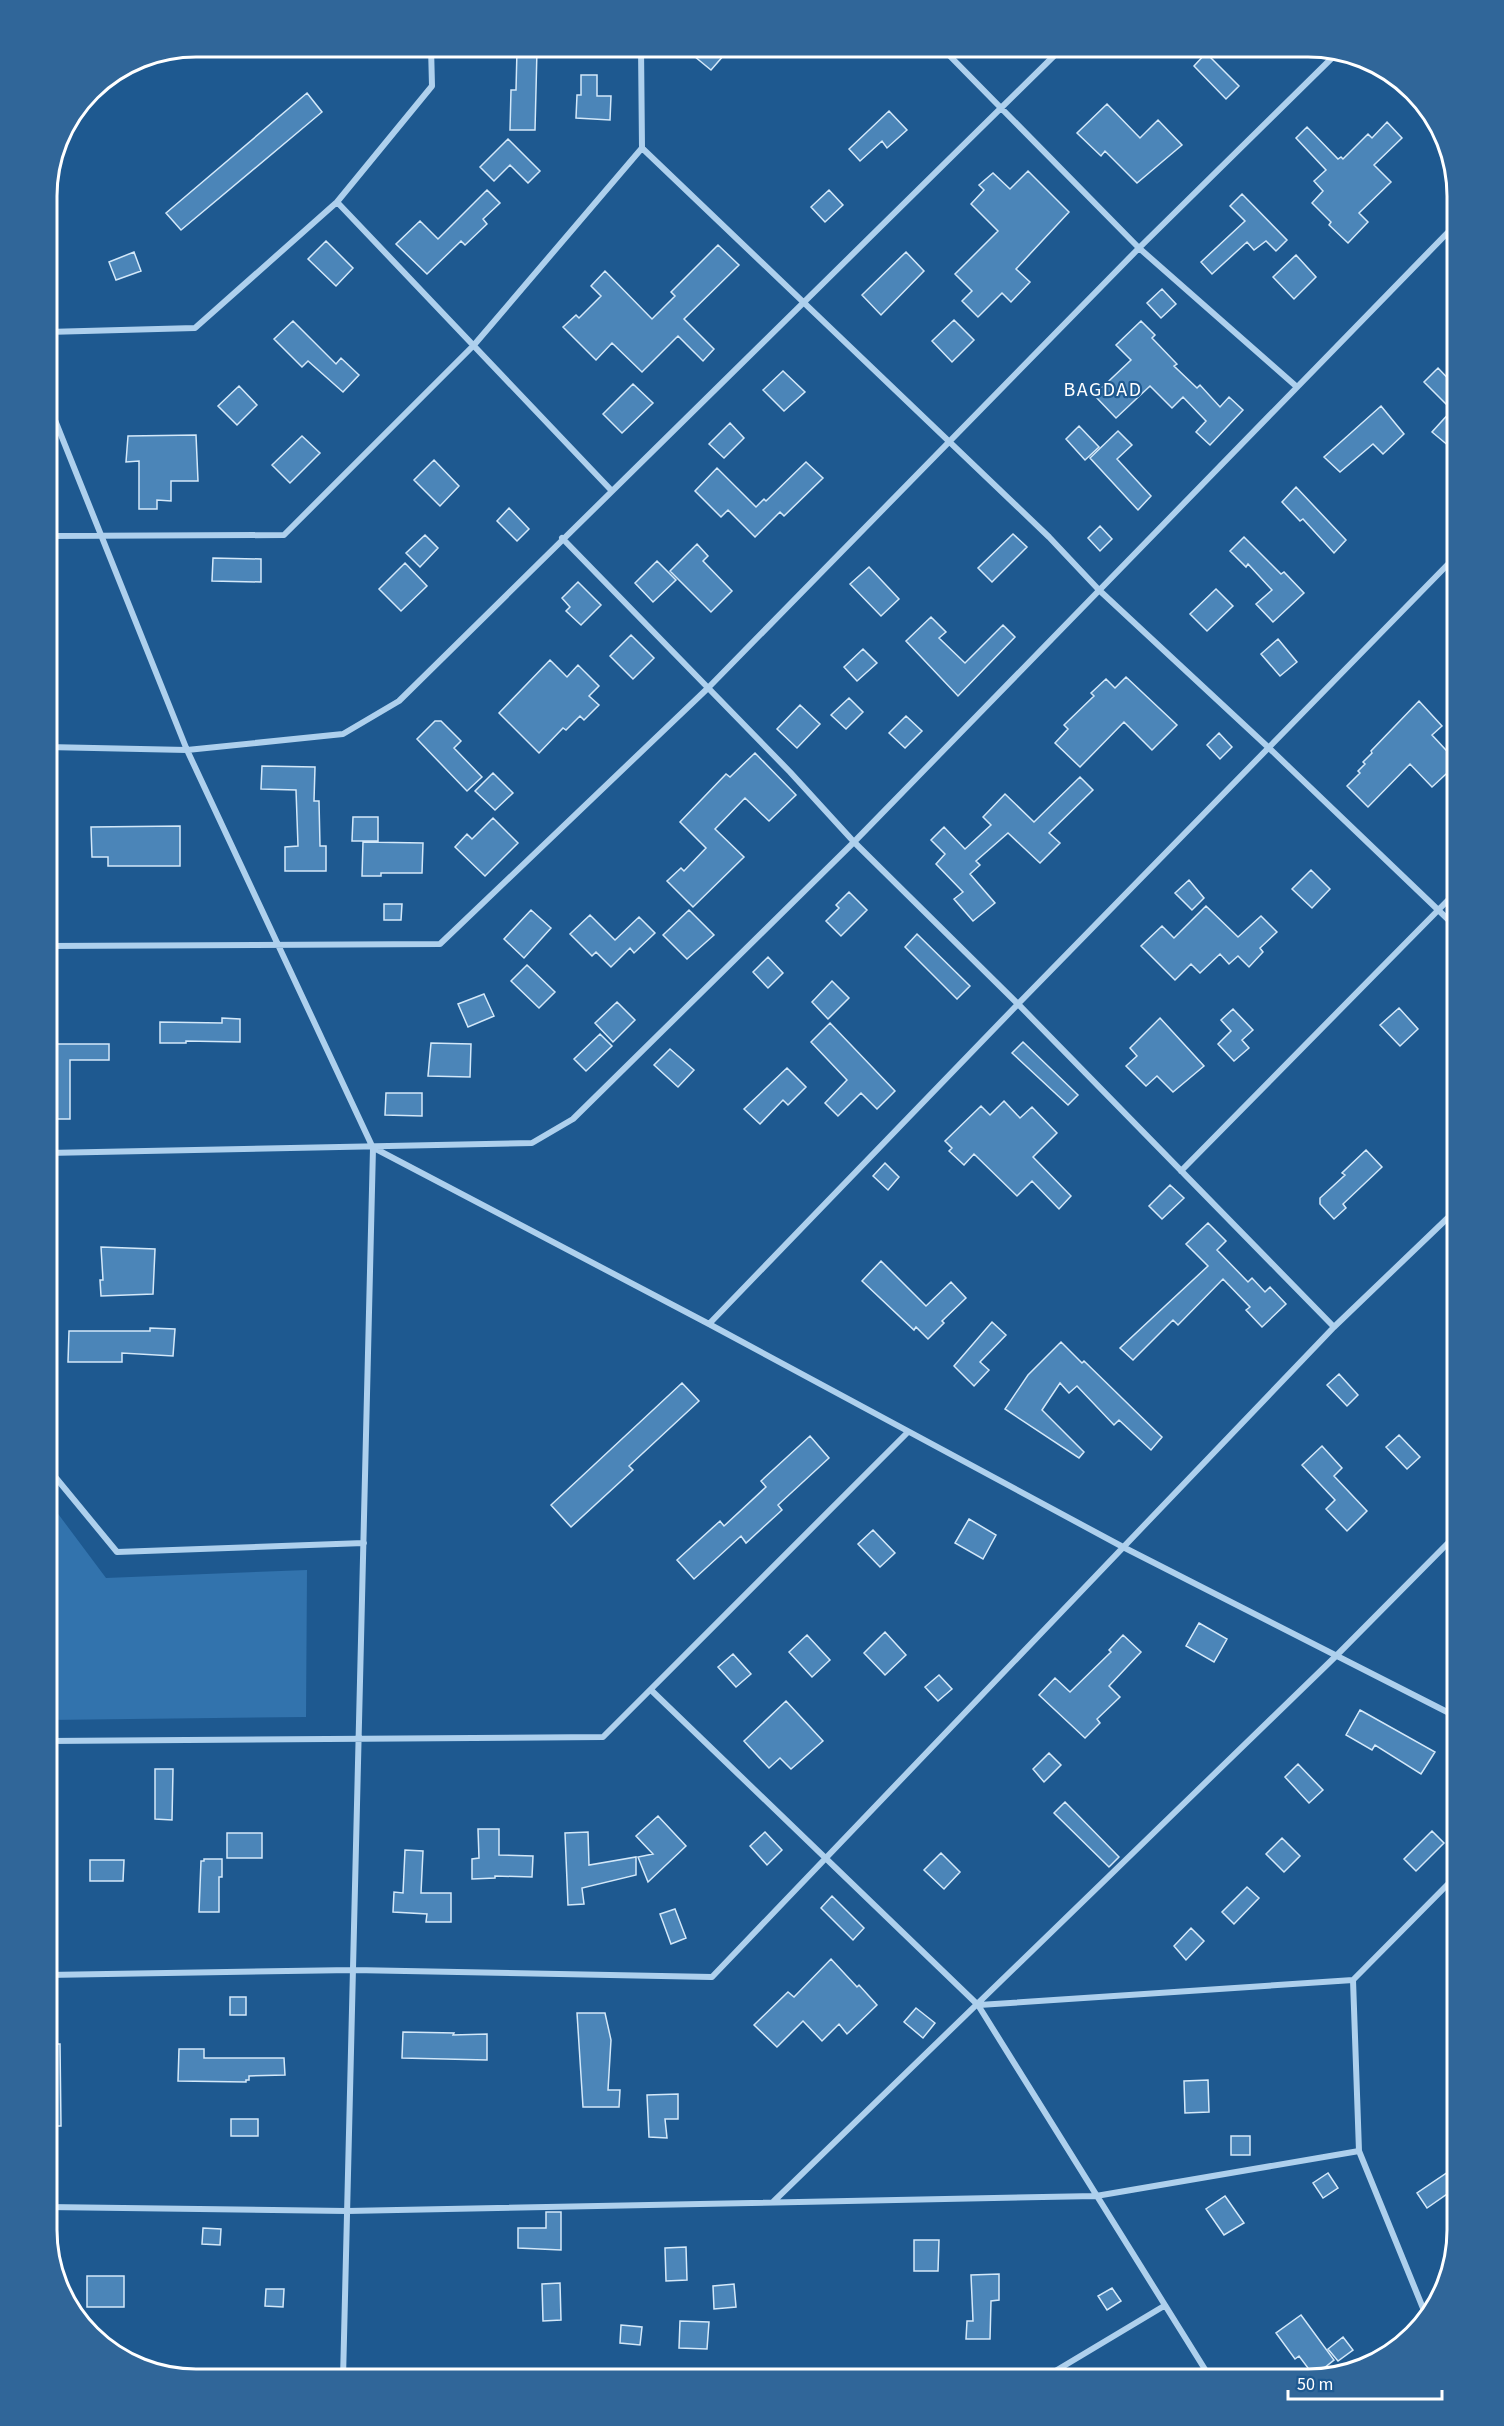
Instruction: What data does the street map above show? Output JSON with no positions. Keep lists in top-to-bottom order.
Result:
{
  "districts": ["BAGDAD"],
  "scale_bar": "50 m"
}
